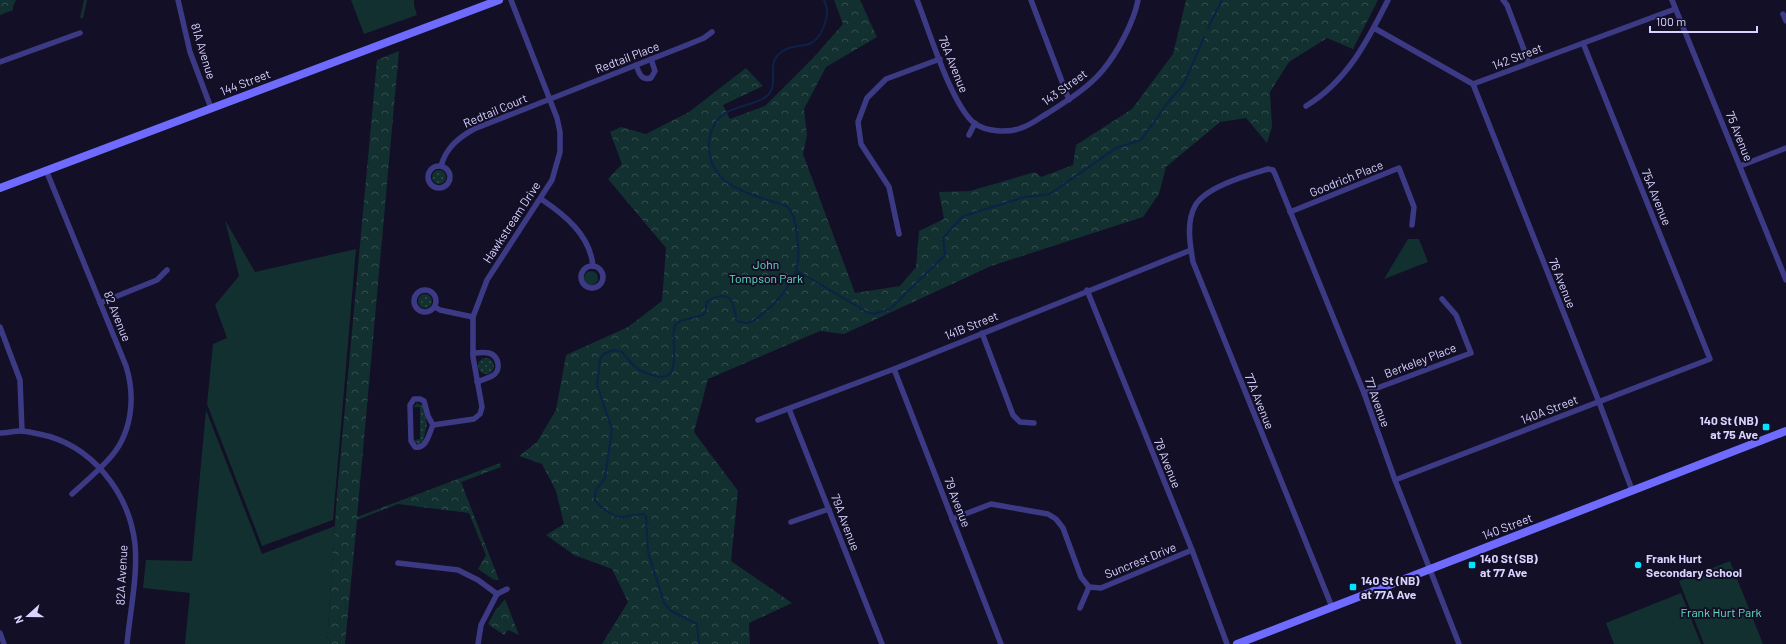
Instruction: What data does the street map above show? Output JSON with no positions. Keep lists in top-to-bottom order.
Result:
{
  "streets": {
    "main road": ["144 Street", "140 Street"],
    "street": [
      "81A Avenue",
      "142 Street",
      "Redtail Place",
      "78A Avenue",
      "143 Street",
      "Redtail Court",
      "75 Avenue",
      "Goodrich Place",
      "75A Avenue",
      "Hawkstream Drive",
      "76 Avenue",
      "82 Avenue",
      "141B Street",
      "Berkeley Place",
      "77A Avenue",
      "77 Avenue",
      "140A Street",
      "78 Avenue",
      "79 Avenue",
      "79A Avenue",
      "Suncrest Drive",
      "82A Avenue"
    ]
  },
  "crossings": [
    ["81A Avenue", "144 Street"],
    ["142 Street", "75 Avenue"],
    ["142 Street", "75A Avenue"],
    ["142 Street", "76 Avenue"],
    ["Redtail Place", "Redtail Court"],
    ["Redtail Place", "Hawkstream Drive"],
    ["78A Avenue", "143 Street"],
    ["144 Street", "82 Avenue"],
    ["Redtail Court", "Hawkstream Drive"],
    ["Goodrich Place", "77 Avenue"],
    ["75A Avenue", "140A Street"],
    ["76 Avenue", "140A Street"],
    ["76 Avenue", "140 Street"],
    ["82 Avenue", "82A Avenue"],
    ["141B Street", "77A Avenue"],
    ["141B Street", "78 Avenue"],
    ["141B Street", "79 Avenue"],
    ["141B Street", "79A Avenue"],
    ["Berkeley Place", "77 Avenue"],
    ["77A Avenue", "77 Avenue"],
    ["77A Avenue", "140 Street"],
    ["77 Avenue", "140A Street"],
    ["77 Avenue", "140 Street"],
    ["78 Avenue", "Suncrest Drive"]
  ],
  "parks": ["John Tompson Park", "Frank Hurt Park"],
  "places": {
    "transit": ["140 St (NB) at 75 Ave", "140 St (SB) at 77 Ave", "140 St (NB) at 77A Ave"],
    "other": ["Frank Hurt Secondary School"]
  },
  "scale_bar": "100 m",
  "north": "left"
}
